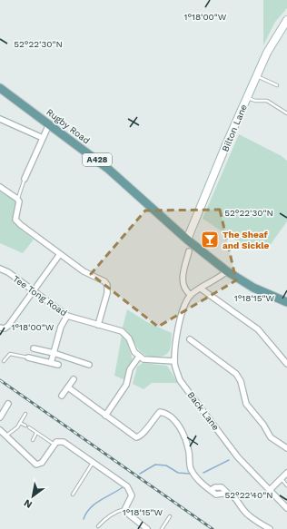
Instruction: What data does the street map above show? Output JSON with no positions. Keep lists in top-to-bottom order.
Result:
{
  "streets": {
    "main road": ["Rugby Road", "A428"],
    "street": ["Bilton Lane", "Tee Tong Road", "Back Lane"]
  },
  "crossings": [
    ["Rugby Road", "Bilton Lane"],
    ["Rugby Road", "A428"],
    ["Bilton Lane", "A428"]
  ],
  "places": {
    "bar": ["The Sheaf and Sickle"]
  },
  "north": "bottom left",
  "coordinates": [
    "1°18'00\"W",
    "52°22'30\"N",
    "1°18'15\"W",
    "52°22'40\"N"
  ]
}
